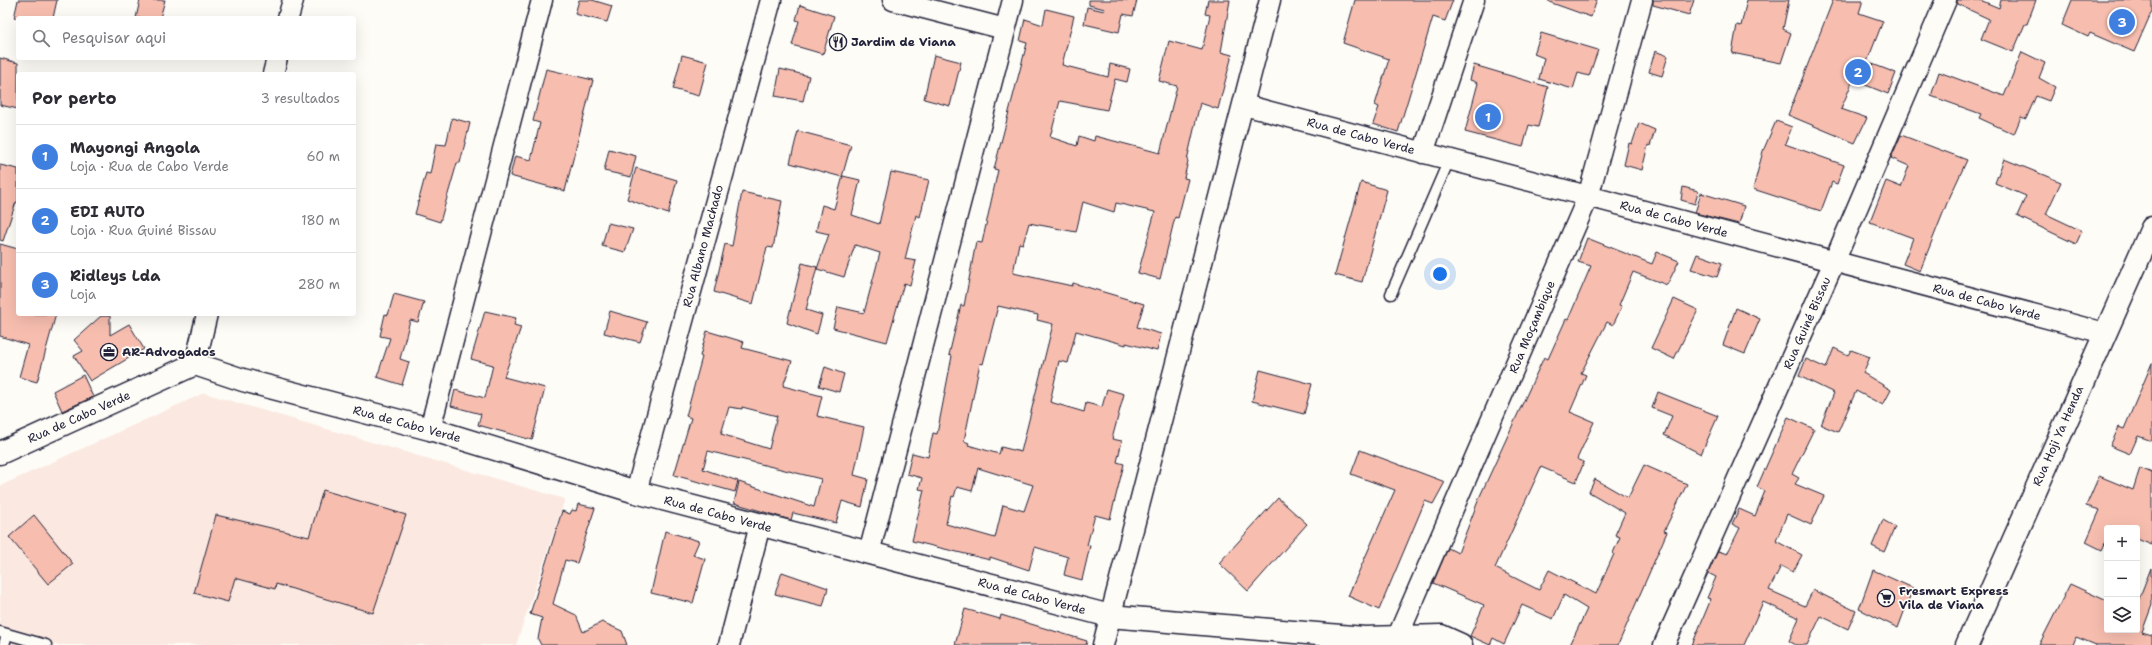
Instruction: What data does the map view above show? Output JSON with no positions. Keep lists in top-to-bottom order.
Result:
{
  "streets": {
    "main road": ["Rua de Cabo Verde", "Rua Hoji Ya Henda"],
    "street": ["Rua Albano Machado", "Rua Guiné Bissau", "Rua Moçambique"]
  },
  "crossings": [
    ["Rua de Cabo Verde", "Rua Albano Machado"],
    ["Rua de Cabo Verde", "Rua Guiné Bissau"],
    ["Rua de Cabo Verde", "Rua Moçambique"],
    ["Rua de Cabo Verde", "Rua Hoji Ya Henda"]
  ],
  "places": {
    "restaurant": ["Jardim de Viana"],
    "office": ["AR-Advogados"],
    "supermarket": ["Fresmart Express Vila de Viana"]
  },
  "page": {
    "pins": ["3", "2", "1"],
    "search": "Pesquisar aqui",
    "heading": ["Por perto", "3 resultados"],
    "list": [
      {
        "mark": "1",
        "name": "Mayongi Angola",
        "note": "Loja · Rua de Cabo Verde",
        "value": "60 m"
      },
      {
        "mark": "2",
        "name": "EDI AUTO",
        "note": "Loja · Rua Guiné Bissau",
        "value": "180 m"
      },
      {
        "mark": "3",
        "name": "Ridleys Lda",
        "note": "Loja",
        "value": "280 m"
      }
    ],
    "map_buttons": ["+", "−"]
  }
}
